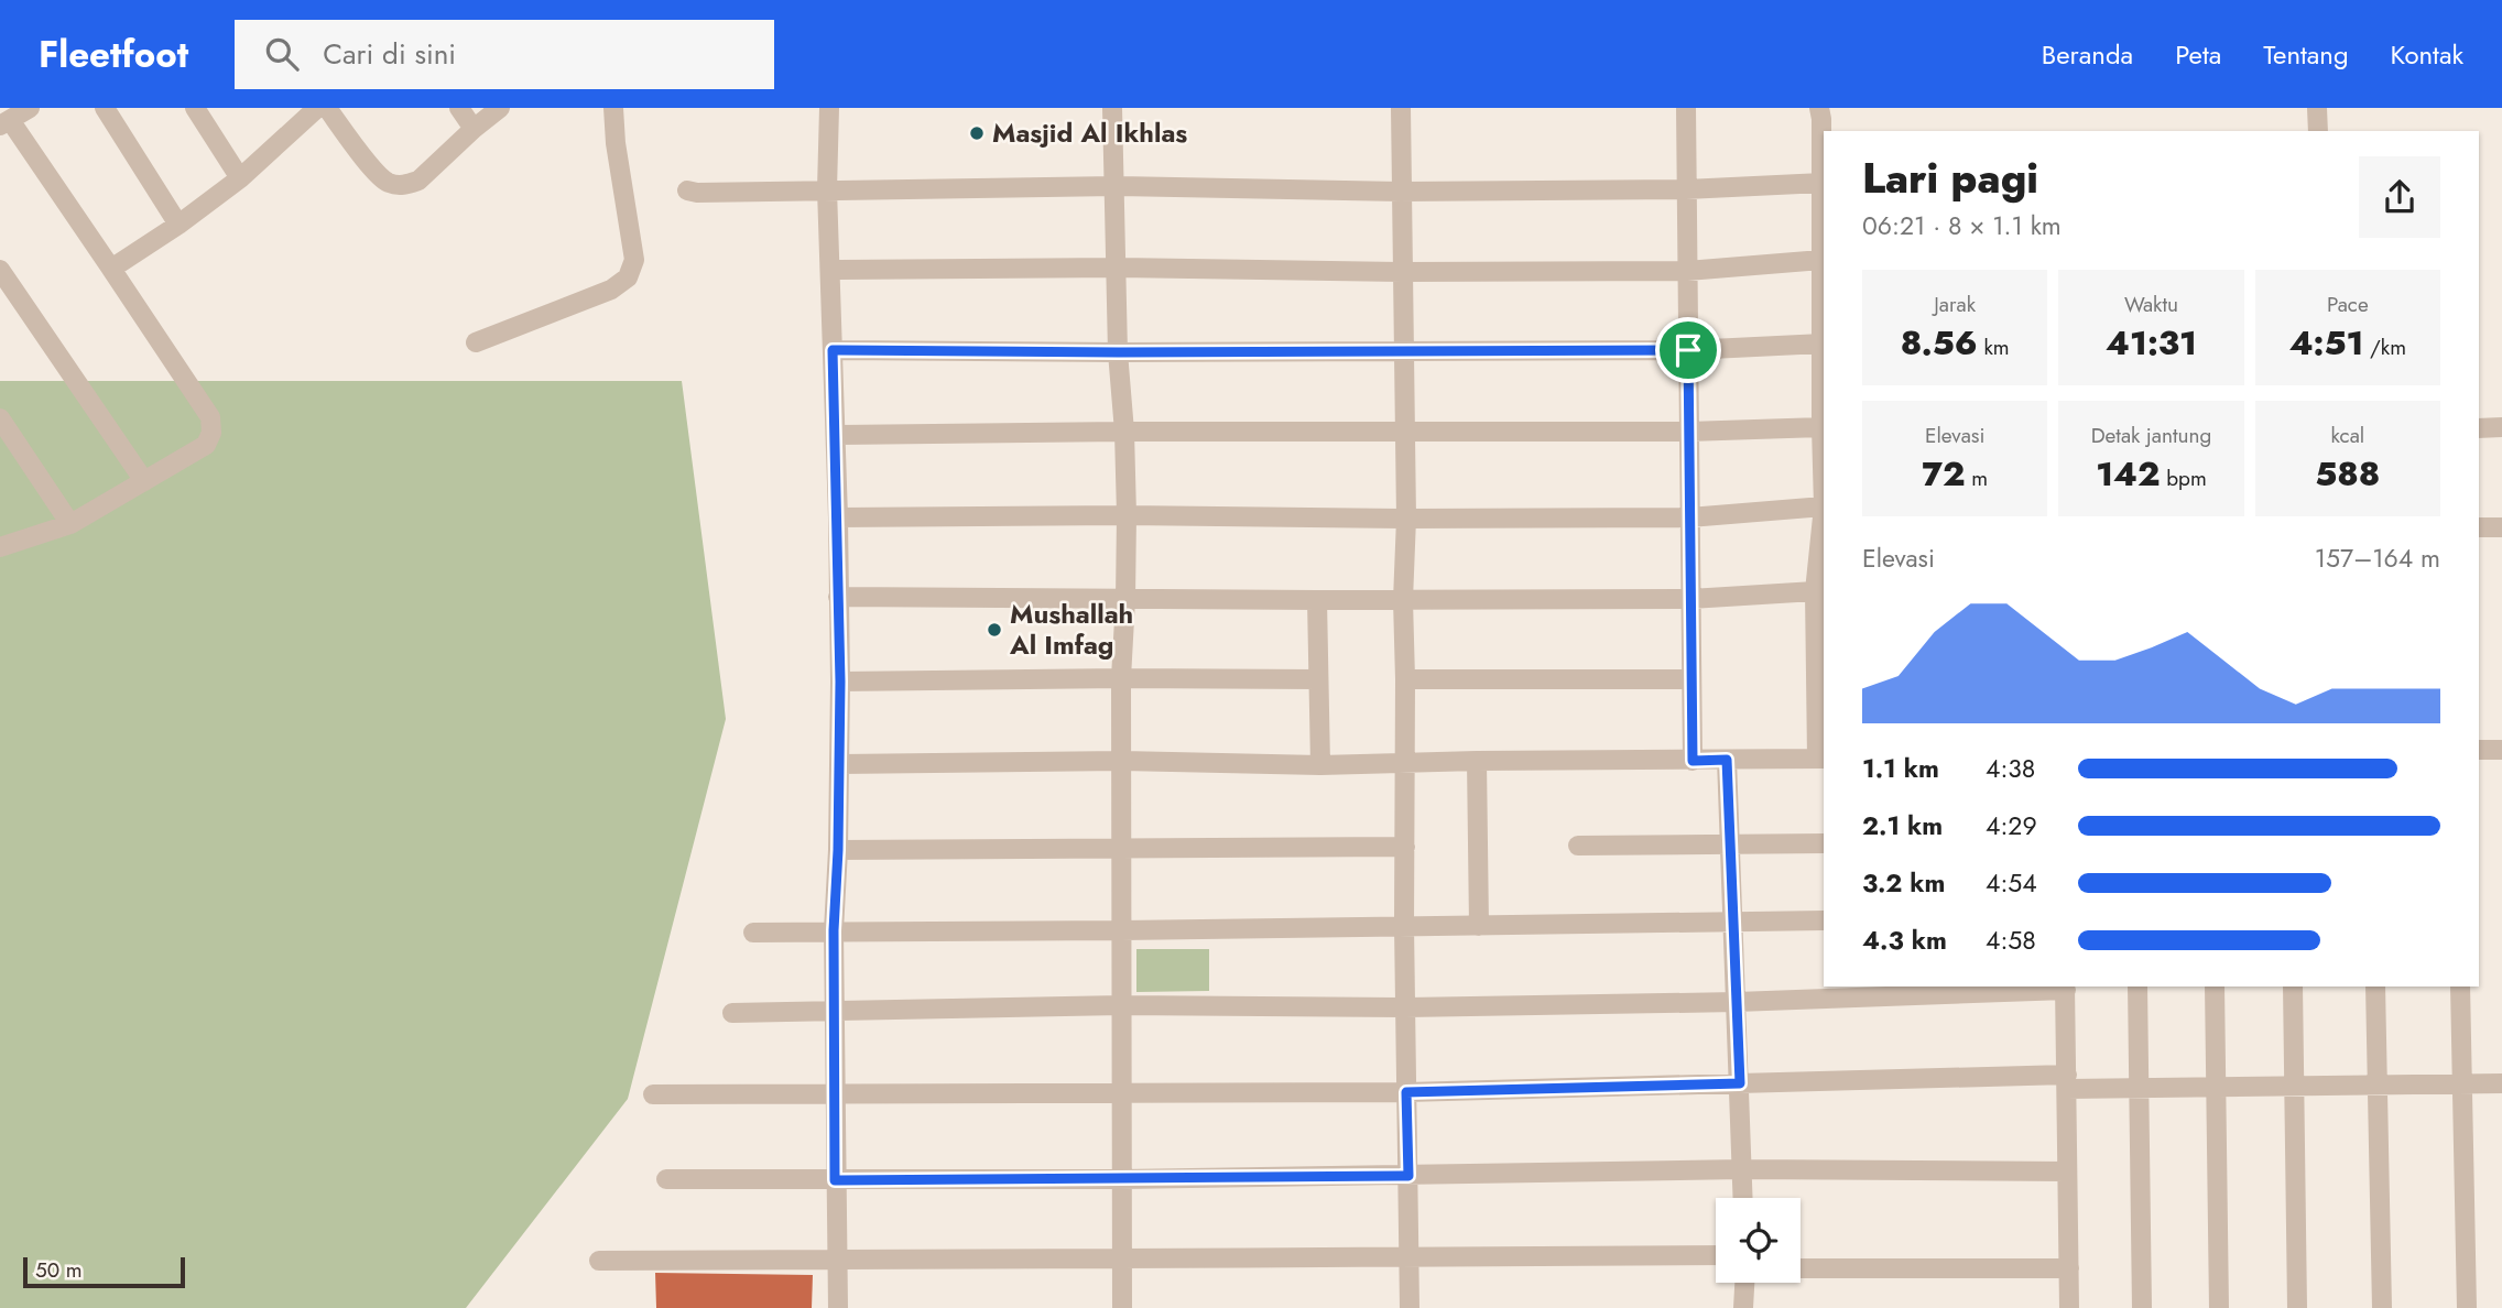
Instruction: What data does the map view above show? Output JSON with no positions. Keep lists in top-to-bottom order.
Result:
{
  "places": ["Masjid Al Ikhlas", "Mushallah Al Imfag"],
  "scale_bar": "50 m",
  "page": {
    "header": "Fleetfoot",
    "search": "Cari di sini",
    "nav": [
      "Beranda",
      "Peta",
      "Tentang",
      "Kontak"
    ],
    "heading": ["Lari pagi", "06:21 · 8 × 1.1 km"],
    "stats": [
      ["Jarak", "8.56 km"],
      ["Waktu", "41:31"],
      ["Pace", "4:51 /km"],
      ["Elevasi", "72 m"],
      ["Detak jantung", "142 bpm"],
      ["kcal", "588"]
    ],
    "chart": ["Elevasi", "157–164 m"],
    "list": [
      {
        "name": "1.1 km",
        "note": "4:38"
      },
      {
        "name": "2.1 km",
        "note": "4:29"
      },
      {
        "name": "3.2 km",
        "note": "4:54"
      },
      {
        "name": "4.3 km",
        "note": "4:58"
      }
    ],
    "scale": "50 m"
  }
}
